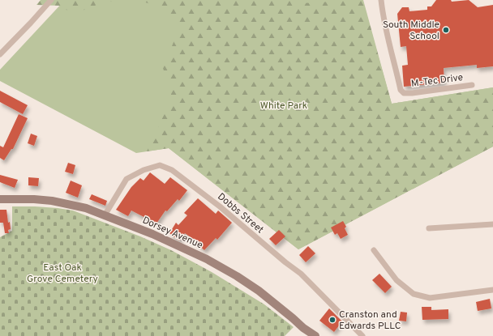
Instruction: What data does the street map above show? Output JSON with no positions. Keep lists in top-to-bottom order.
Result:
{
  "streets": {
    "street": ["M-Tec Drive", "Dobbs Street", "Dorsey Avenue"]
  },
  "crossings": [
    ["Dobbs Street", "Dorsey Avenue"]
  ],
  "parks": ["White Park", "East Oak Grove Cemetery"],
  "places": ["South Middle School", "Cranston and Edwards PLLC"]
}
